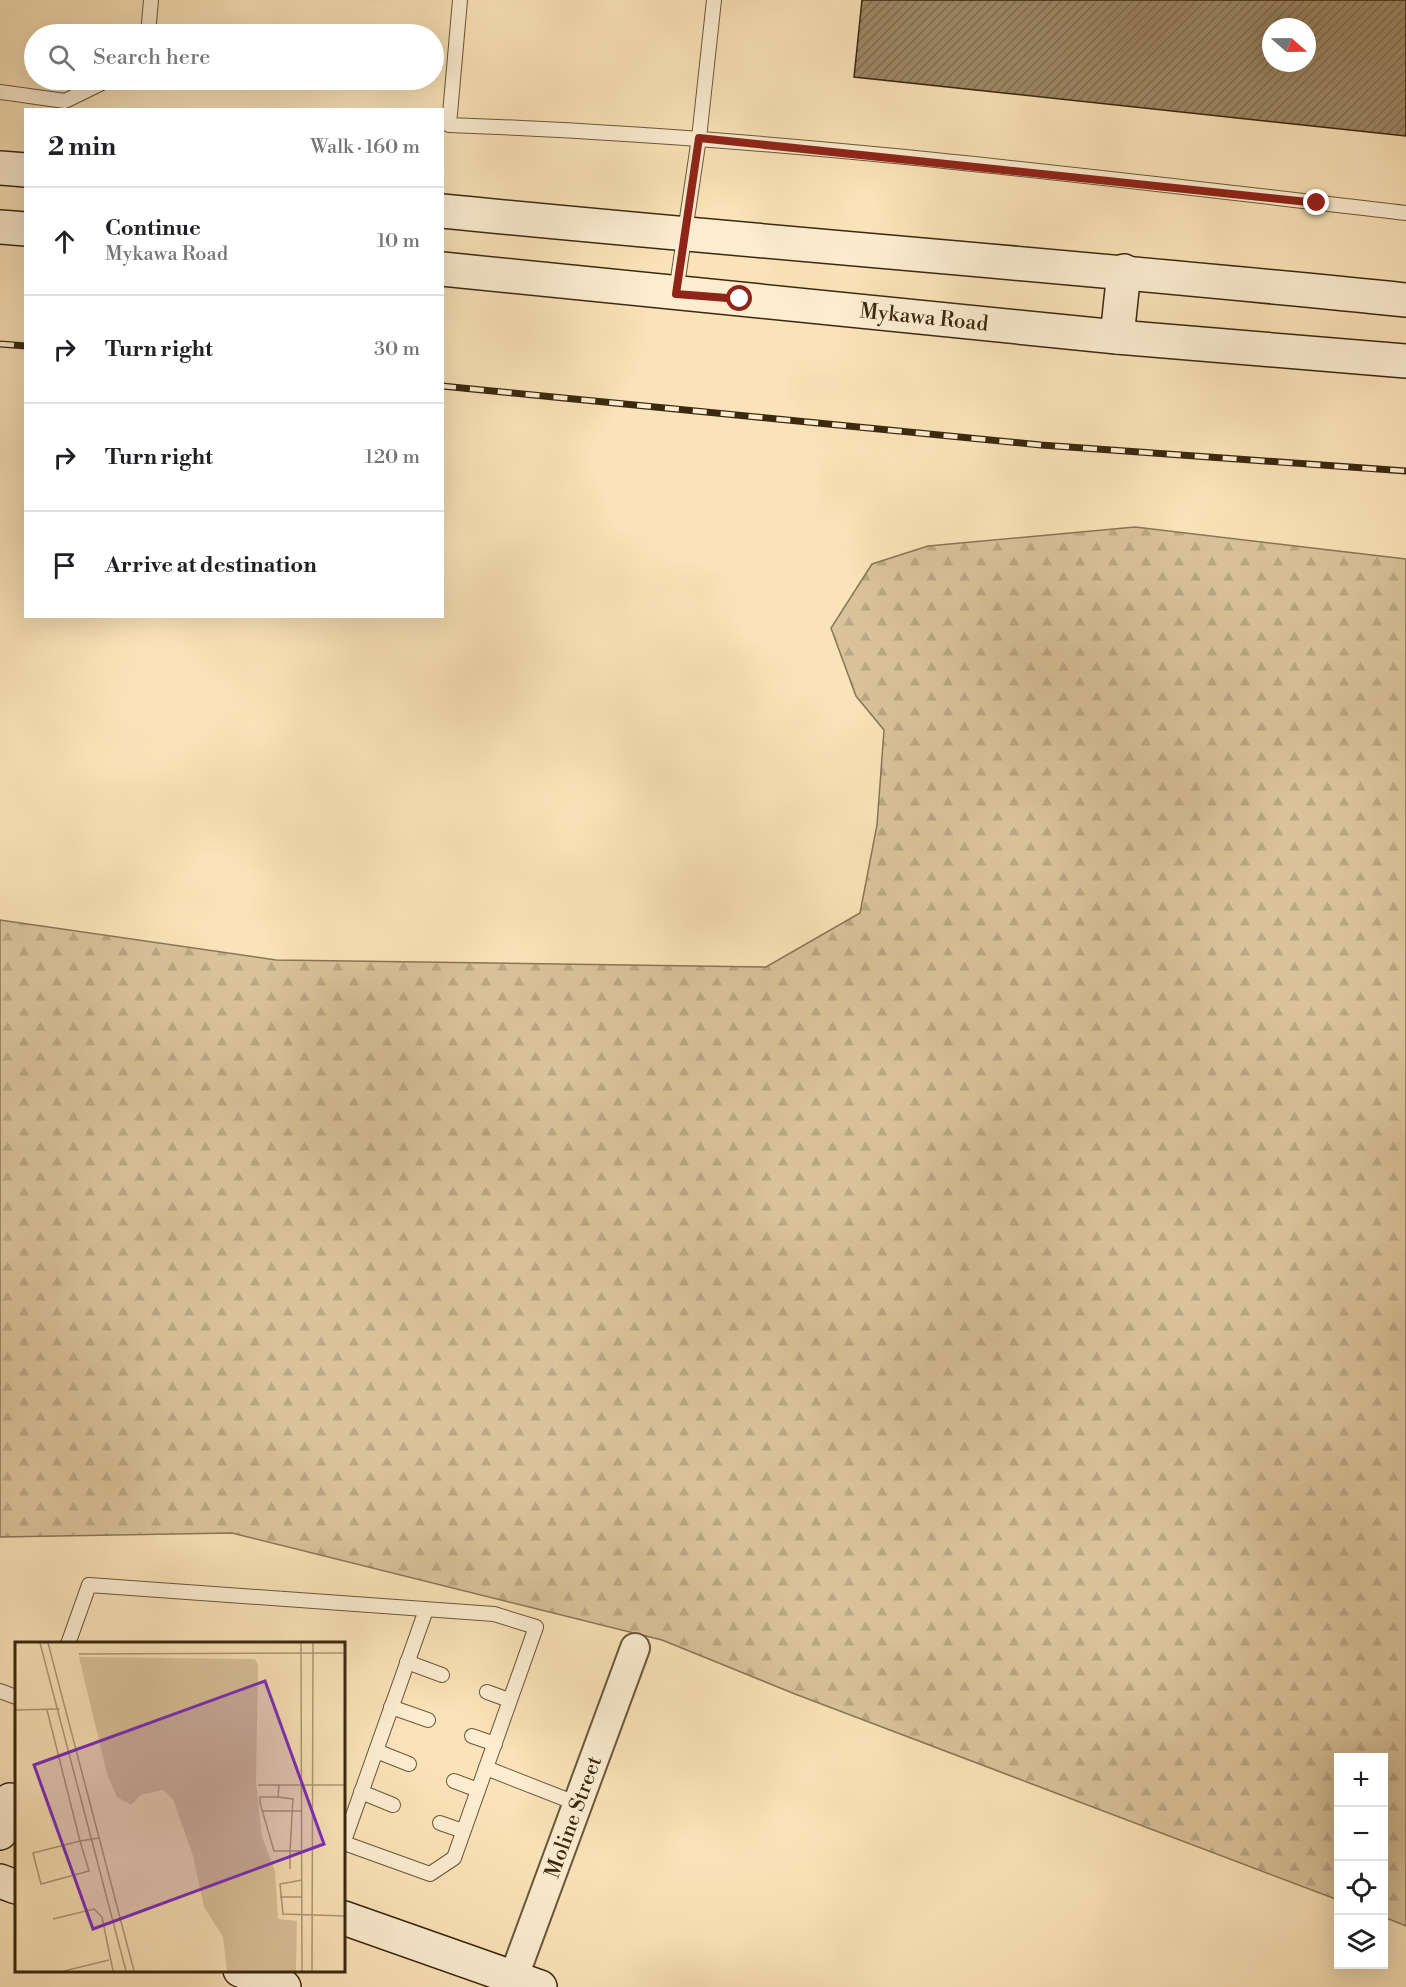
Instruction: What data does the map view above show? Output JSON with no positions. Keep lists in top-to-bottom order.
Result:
{
  "streets": {
    "main road": ["Mykawa Road"],
    "street": ["Moline Street"]
  },
  "north": "right",
  "page": {
    "search": "Search here",
    "heading": ["2 min", "Walk · 160 m"],
    "list": [
      ["Continue", "Mykawa Road", "10 m"],
      ["Turn right", "30 m"],
      ["Turn right", "120 m"],
      "Arrive at destination"
    ],
    "map_buttons": ["+", "−"]
  }
}
